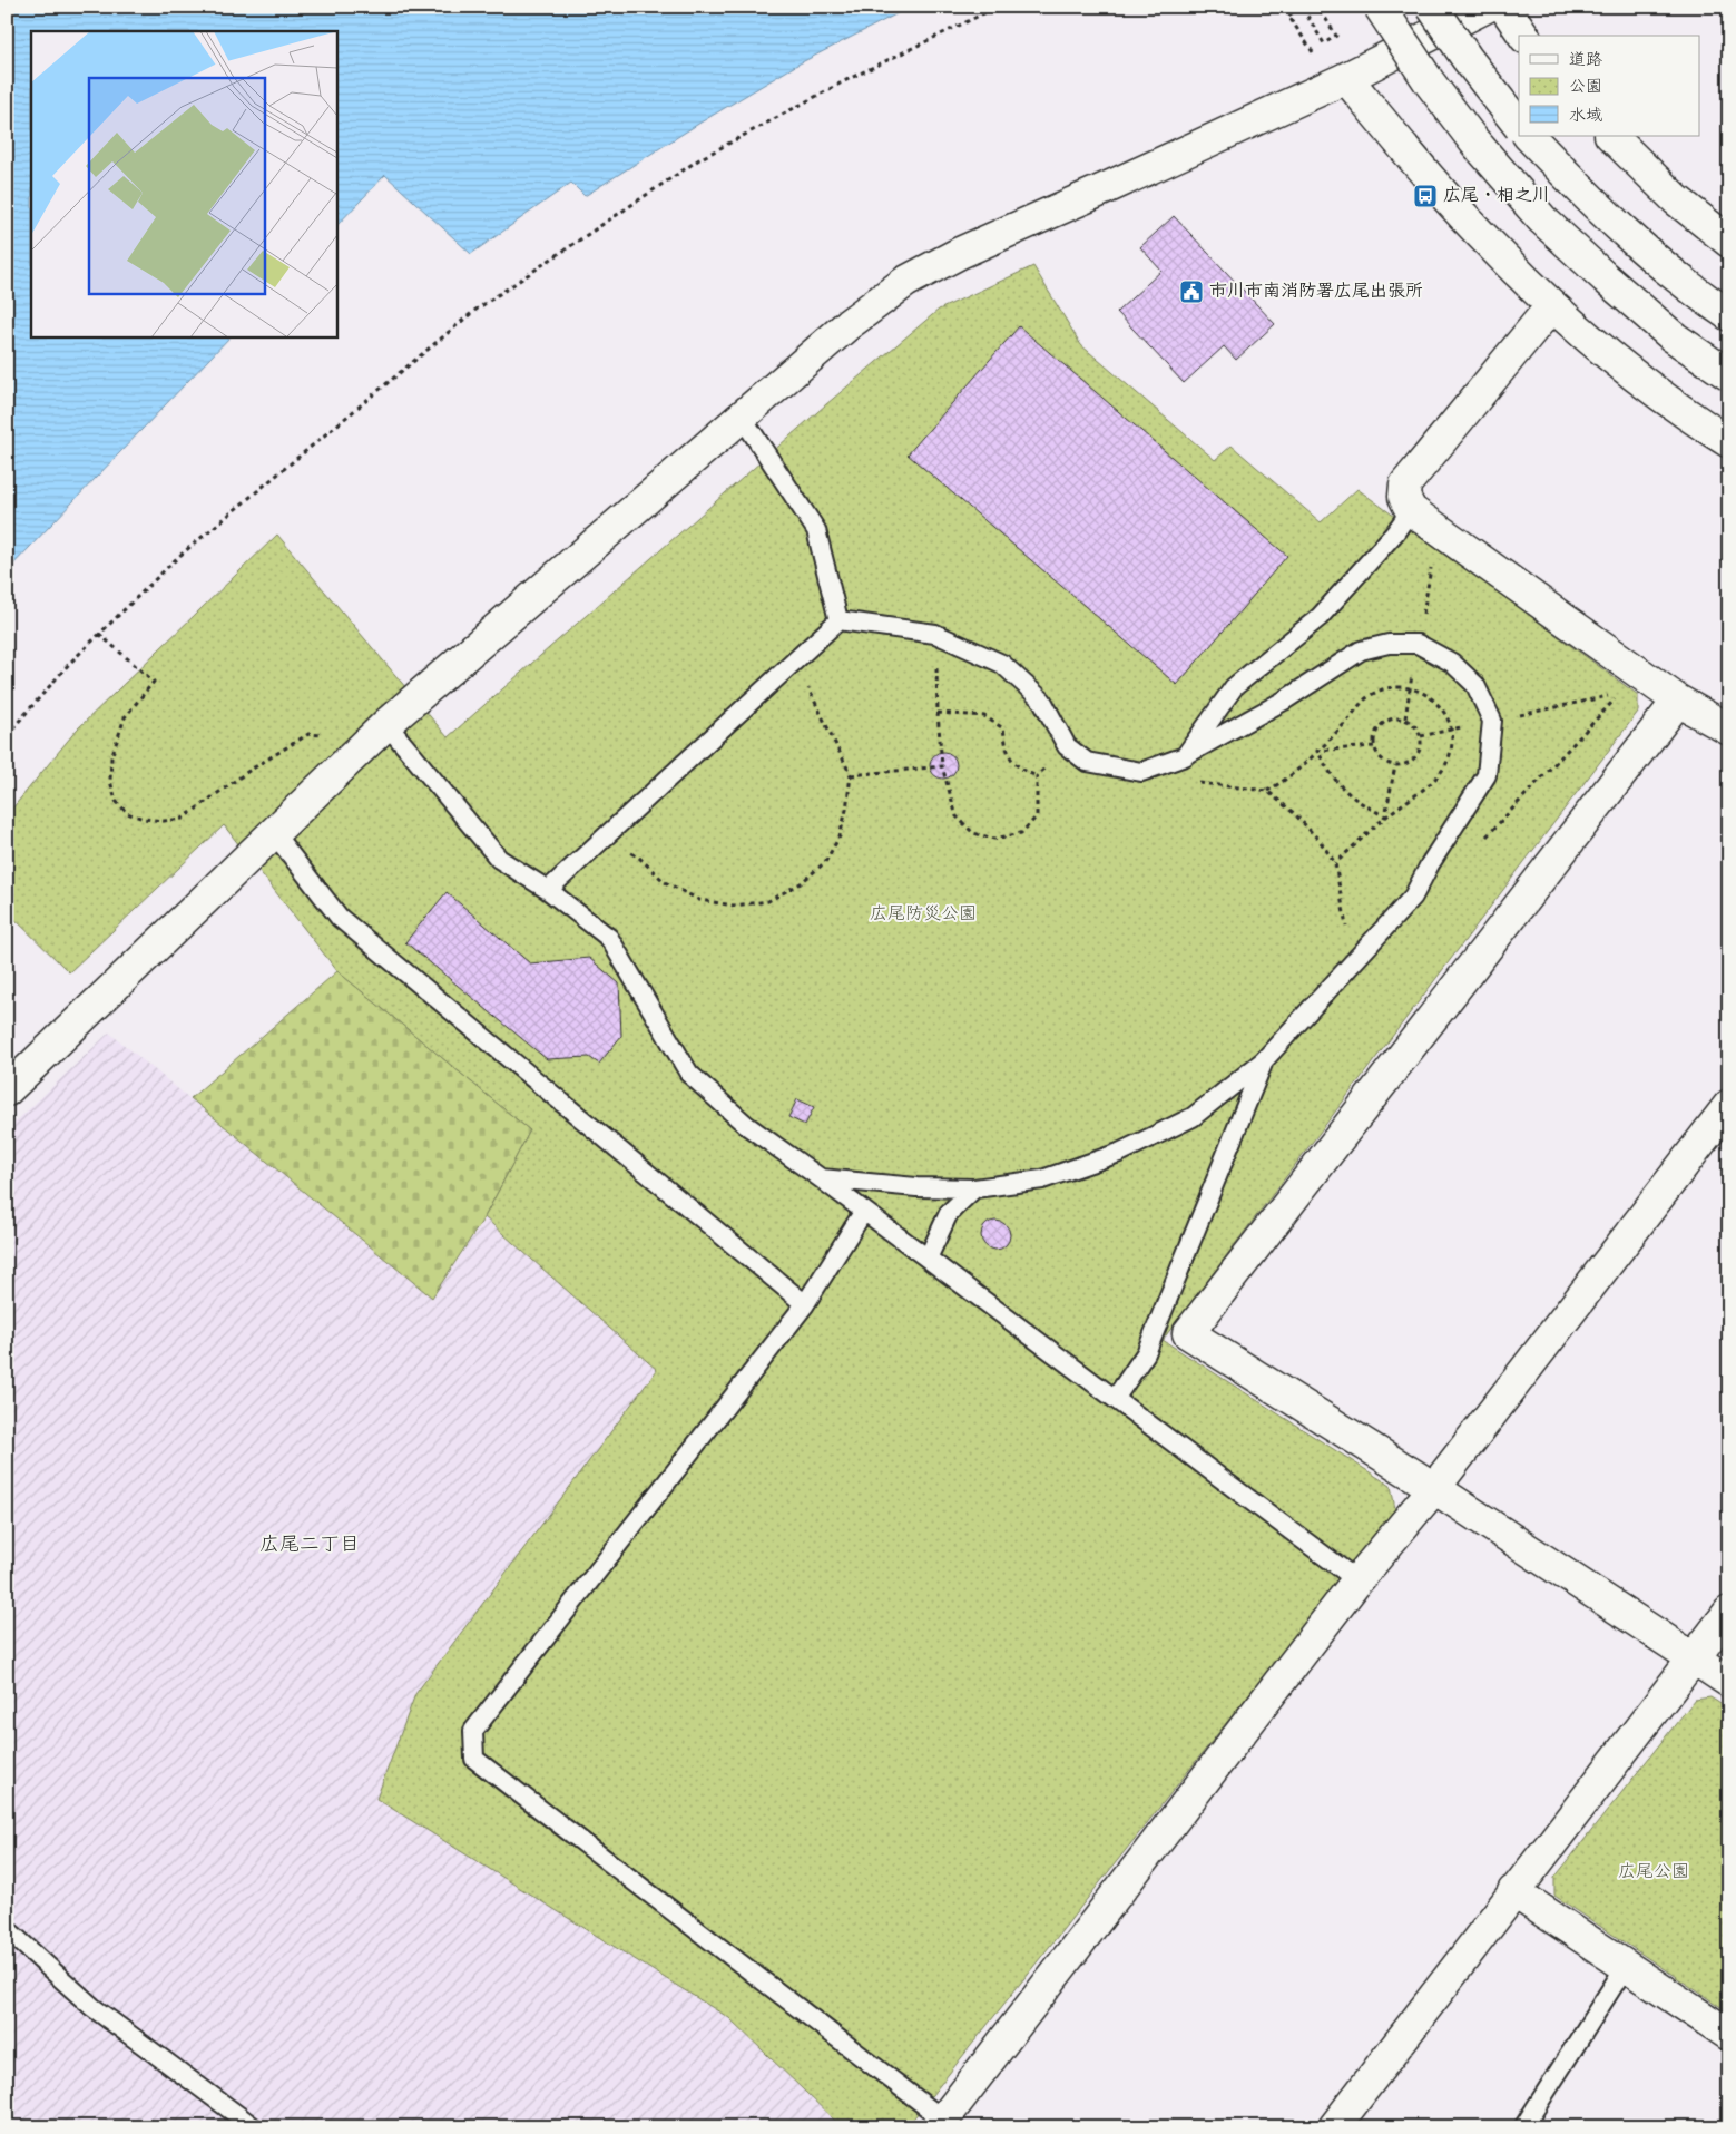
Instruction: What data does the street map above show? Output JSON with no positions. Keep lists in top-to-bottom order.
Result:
{
  "districts": ["広尾二丁目"],
  "parks": ["広尾防災公園", "広尾公園"],
  "places": {
    "bus stop": ["広尾・相之川"],
    "public building": ["市川市南消防署広尾出張所"]
  },
  "legend": ["道路", "公園", "水域"]
}
